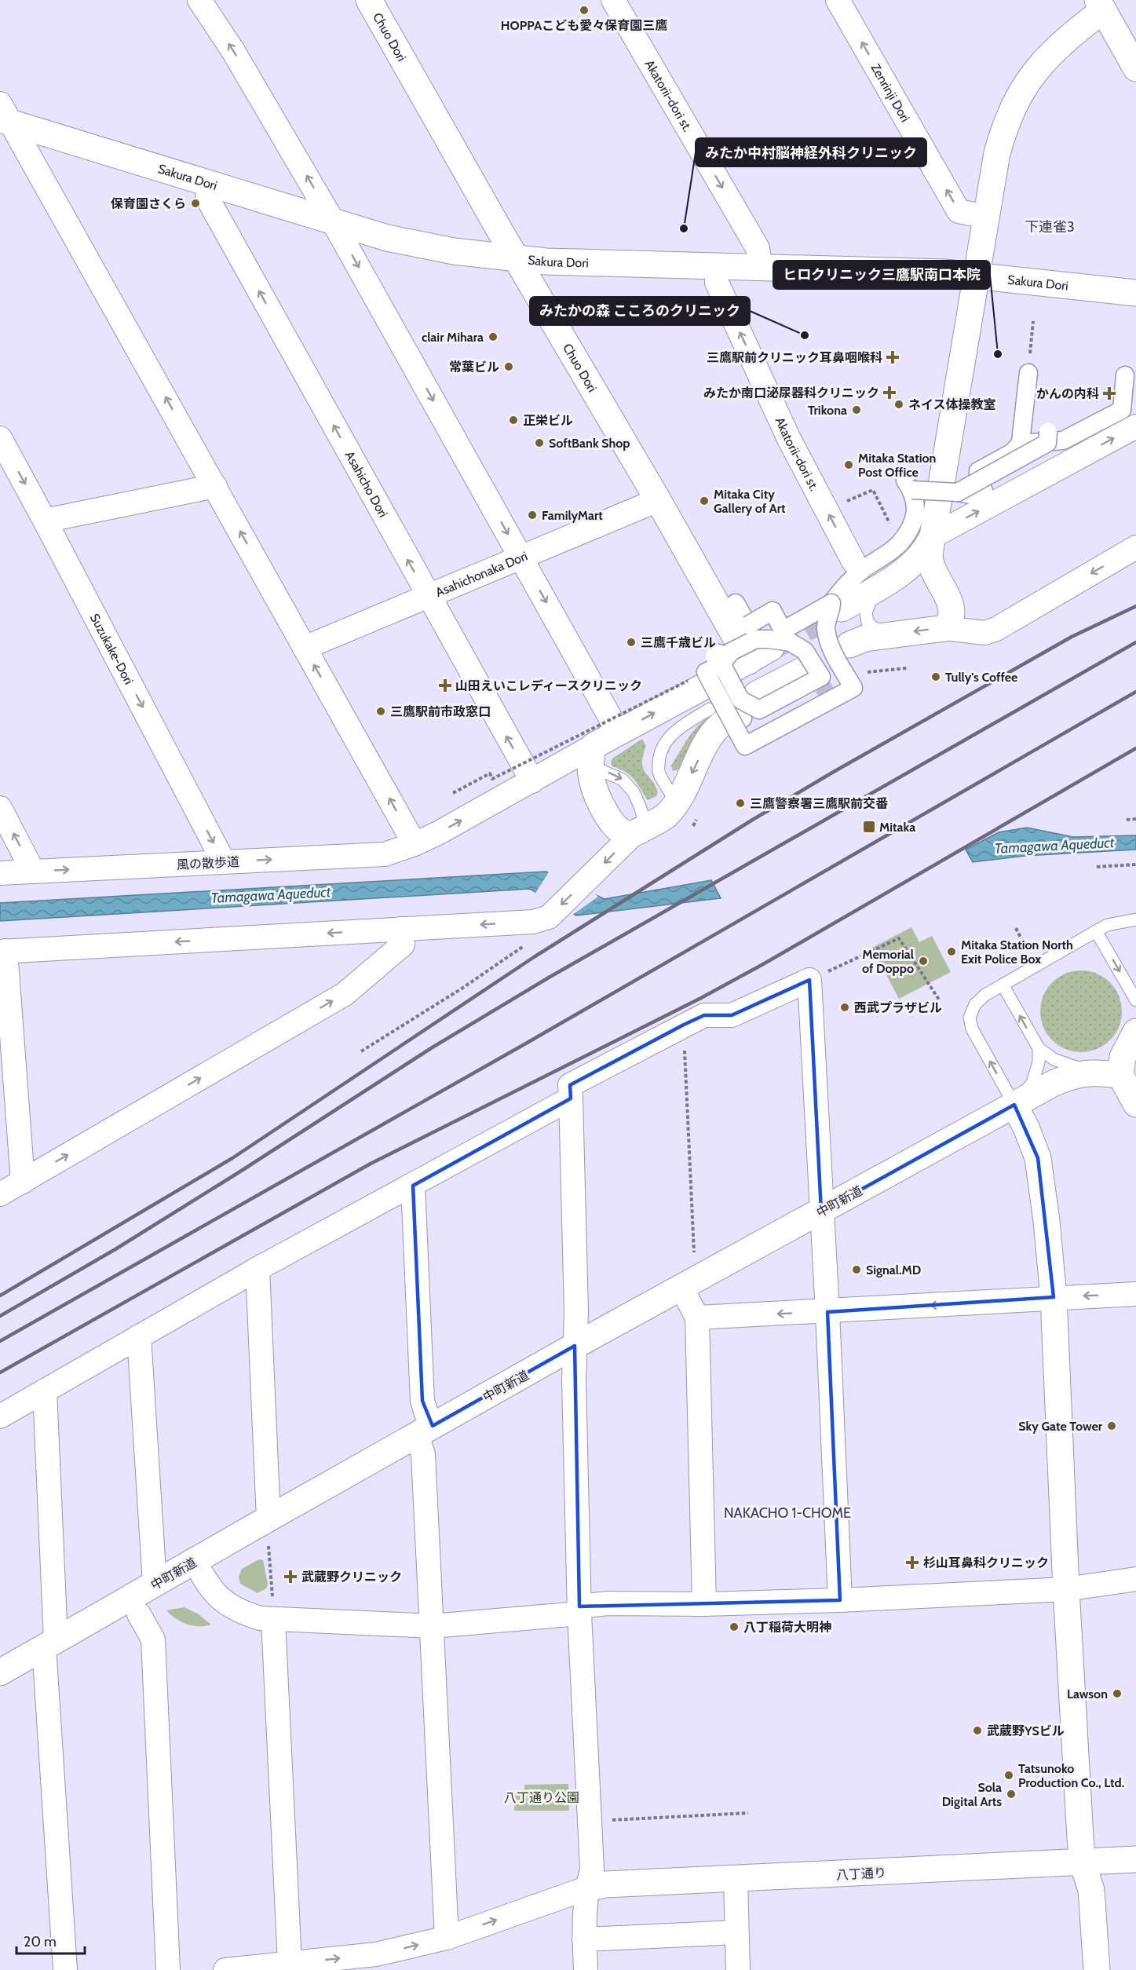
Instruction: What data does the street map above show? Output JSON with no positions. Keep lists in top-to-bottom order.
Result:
{
  "streets": {
    "street": [
      "Chuo Dori",
      "Zenrinji Dori",
      "Akatorii-dori st.",
      "Sakura Dori",
      "Asahicho Dori",
      "Asahichonaka Dori",
      "Suzukake-Dori",
      "風の散歩道",
      "中町新道",
      "八丁通り"
    ]
  },
  "crossings": [
    ["Chuo Dori", "Sakura Dori"],
    ["Chuo Dori", "Asahichonaka Dori"],
    ["Akatorii-dori st.", "Sakura Dori"],
    ["Sakura Dori", "Asahicho Dori"],
    ["Asahicho Dori", "Asahichonaka Dori"],
    ["Asahicho Dori", "風の散歩道"],
    ["Suzukake-Dori", "風の散歩道"]
  ],
  "one_way": ["Zenrinji Dori"],
  "districts": ["下連雀3", "NAKACHO 1-CHOME"],
  "water": ["Tamagawa Aqueduct"],
  "parks": ["八丁通り公園"],
  "places": {
    "other": [
      "HOPPAこども愛々保育園三鷹",
      "保育園さくら",
      "みたか中村脳神経外科クリニック",
      "みたかの森 こころのクリニック",
      "clair Mihara",
      "ヒロクリニック三鷹駅南口本院",
      "常葉ビル",
      "ネイス体操教室",
      "Trikona",
      "正栄ビル",
      "SoftBank Shop",
      "Mitaka Station Post Office",
      "Mitaka City Gallery of Art",
      "FamilyMart",
      "三鷹千歳ビル",
      "Tully's Coffee",
      "三鷹駅前市政窓口",
      "三鷹警察署三鷹駅前交番",
      "Mitaka Station North Exit Police Box",
      "Memorial of Doppo",
      "西武プラザビル",
      "Signal.MD",
      "Sky Gate Tower",
      "八丁稲荷大明神",
      "Lawson",
      "武蔵野YSビル",
      "Tatsunoko Production Co., Ltd.",
      "Sola Digital Arts"
    ],
    "health": [
      "三鷹駅前クリニック耳鼻咽喉科",
      "みたか南口泌尿器科クリニック",
      "かんの内科",
      "山田えいこレディースクリニック",
      "杉山耳鼻科クリニック",
      "武蔵野クリニック"
    ],
    "transit": ["Mitaka"]
  },
  "scale_bar": "20 m"
}
